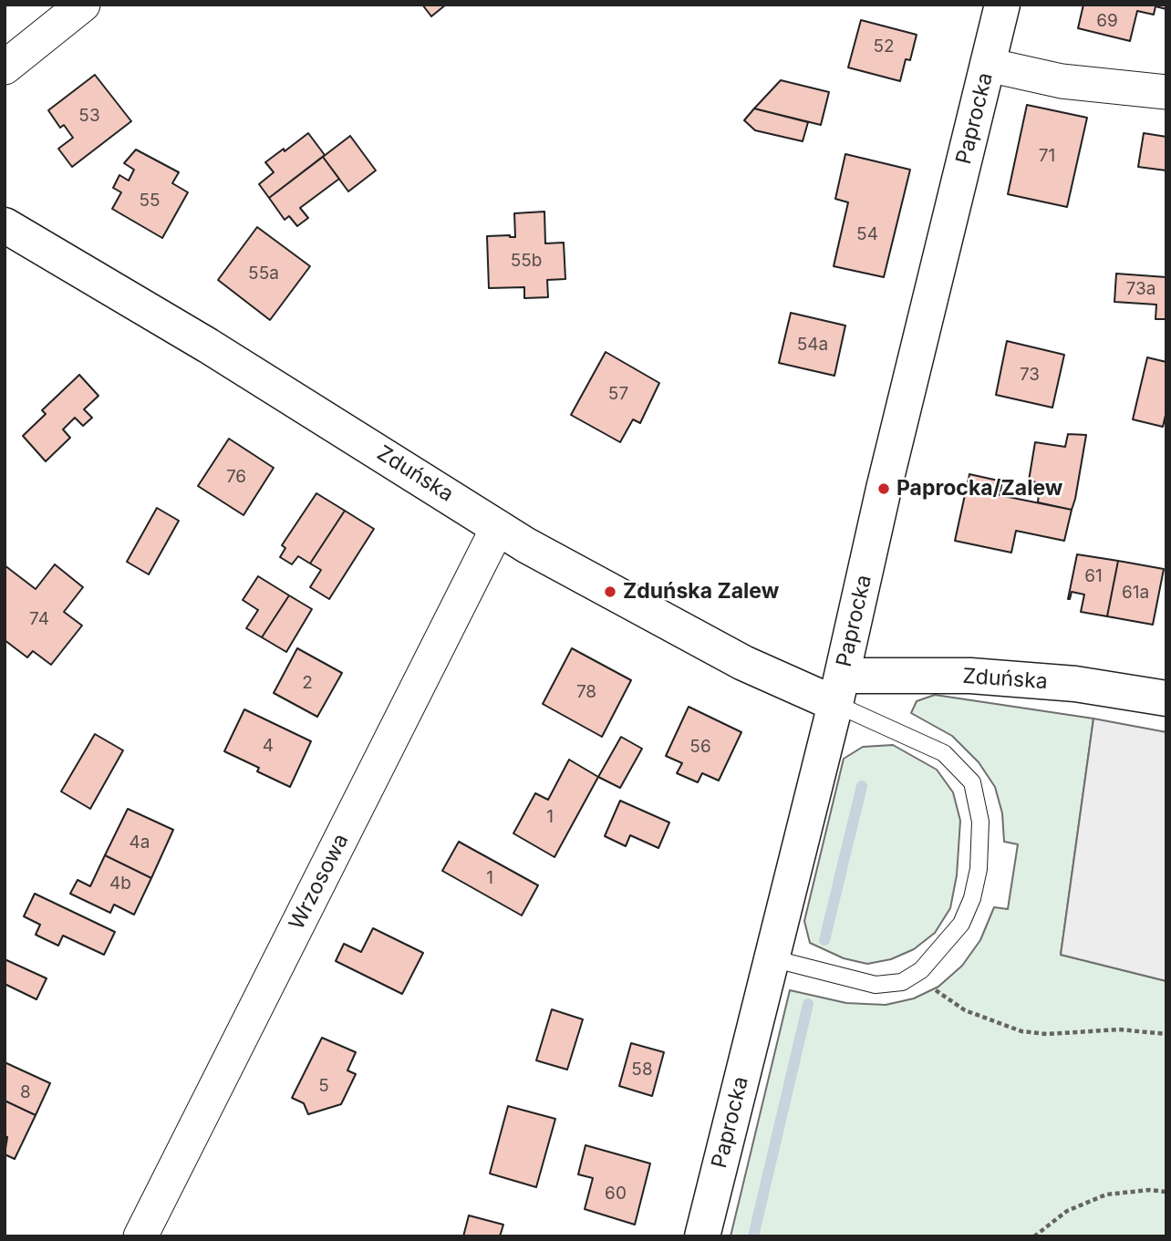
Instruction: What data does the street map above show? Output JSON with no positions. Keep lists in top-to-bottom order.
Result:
{
  "streets": {
    "street": ["Paprocka", "Zduńska", "Wrzosowa"]
  },
  "crossings": [
    ["Paprocka", "Zduńska"],
    ["Zduńska", "Wrzosowa"]
  ],
  "places": ["Paprocka/Zalew", "Zduńska Zalew"],
  "house_numbers": [
    "69",
    "52",
    "53",
    "71",
    "55",
    "54",
    "55b",
    "55a",
    "73a",
    "54a",
    "73",
    "57",
    "76",
    "61",
    "61a",
    "74",
    "2",
    "78",
    "4",
    "56",
    "1",
    "4a",
    "1",
    "4b",
    "58",
    "5",
    "8",
    "60"
  ]
}
